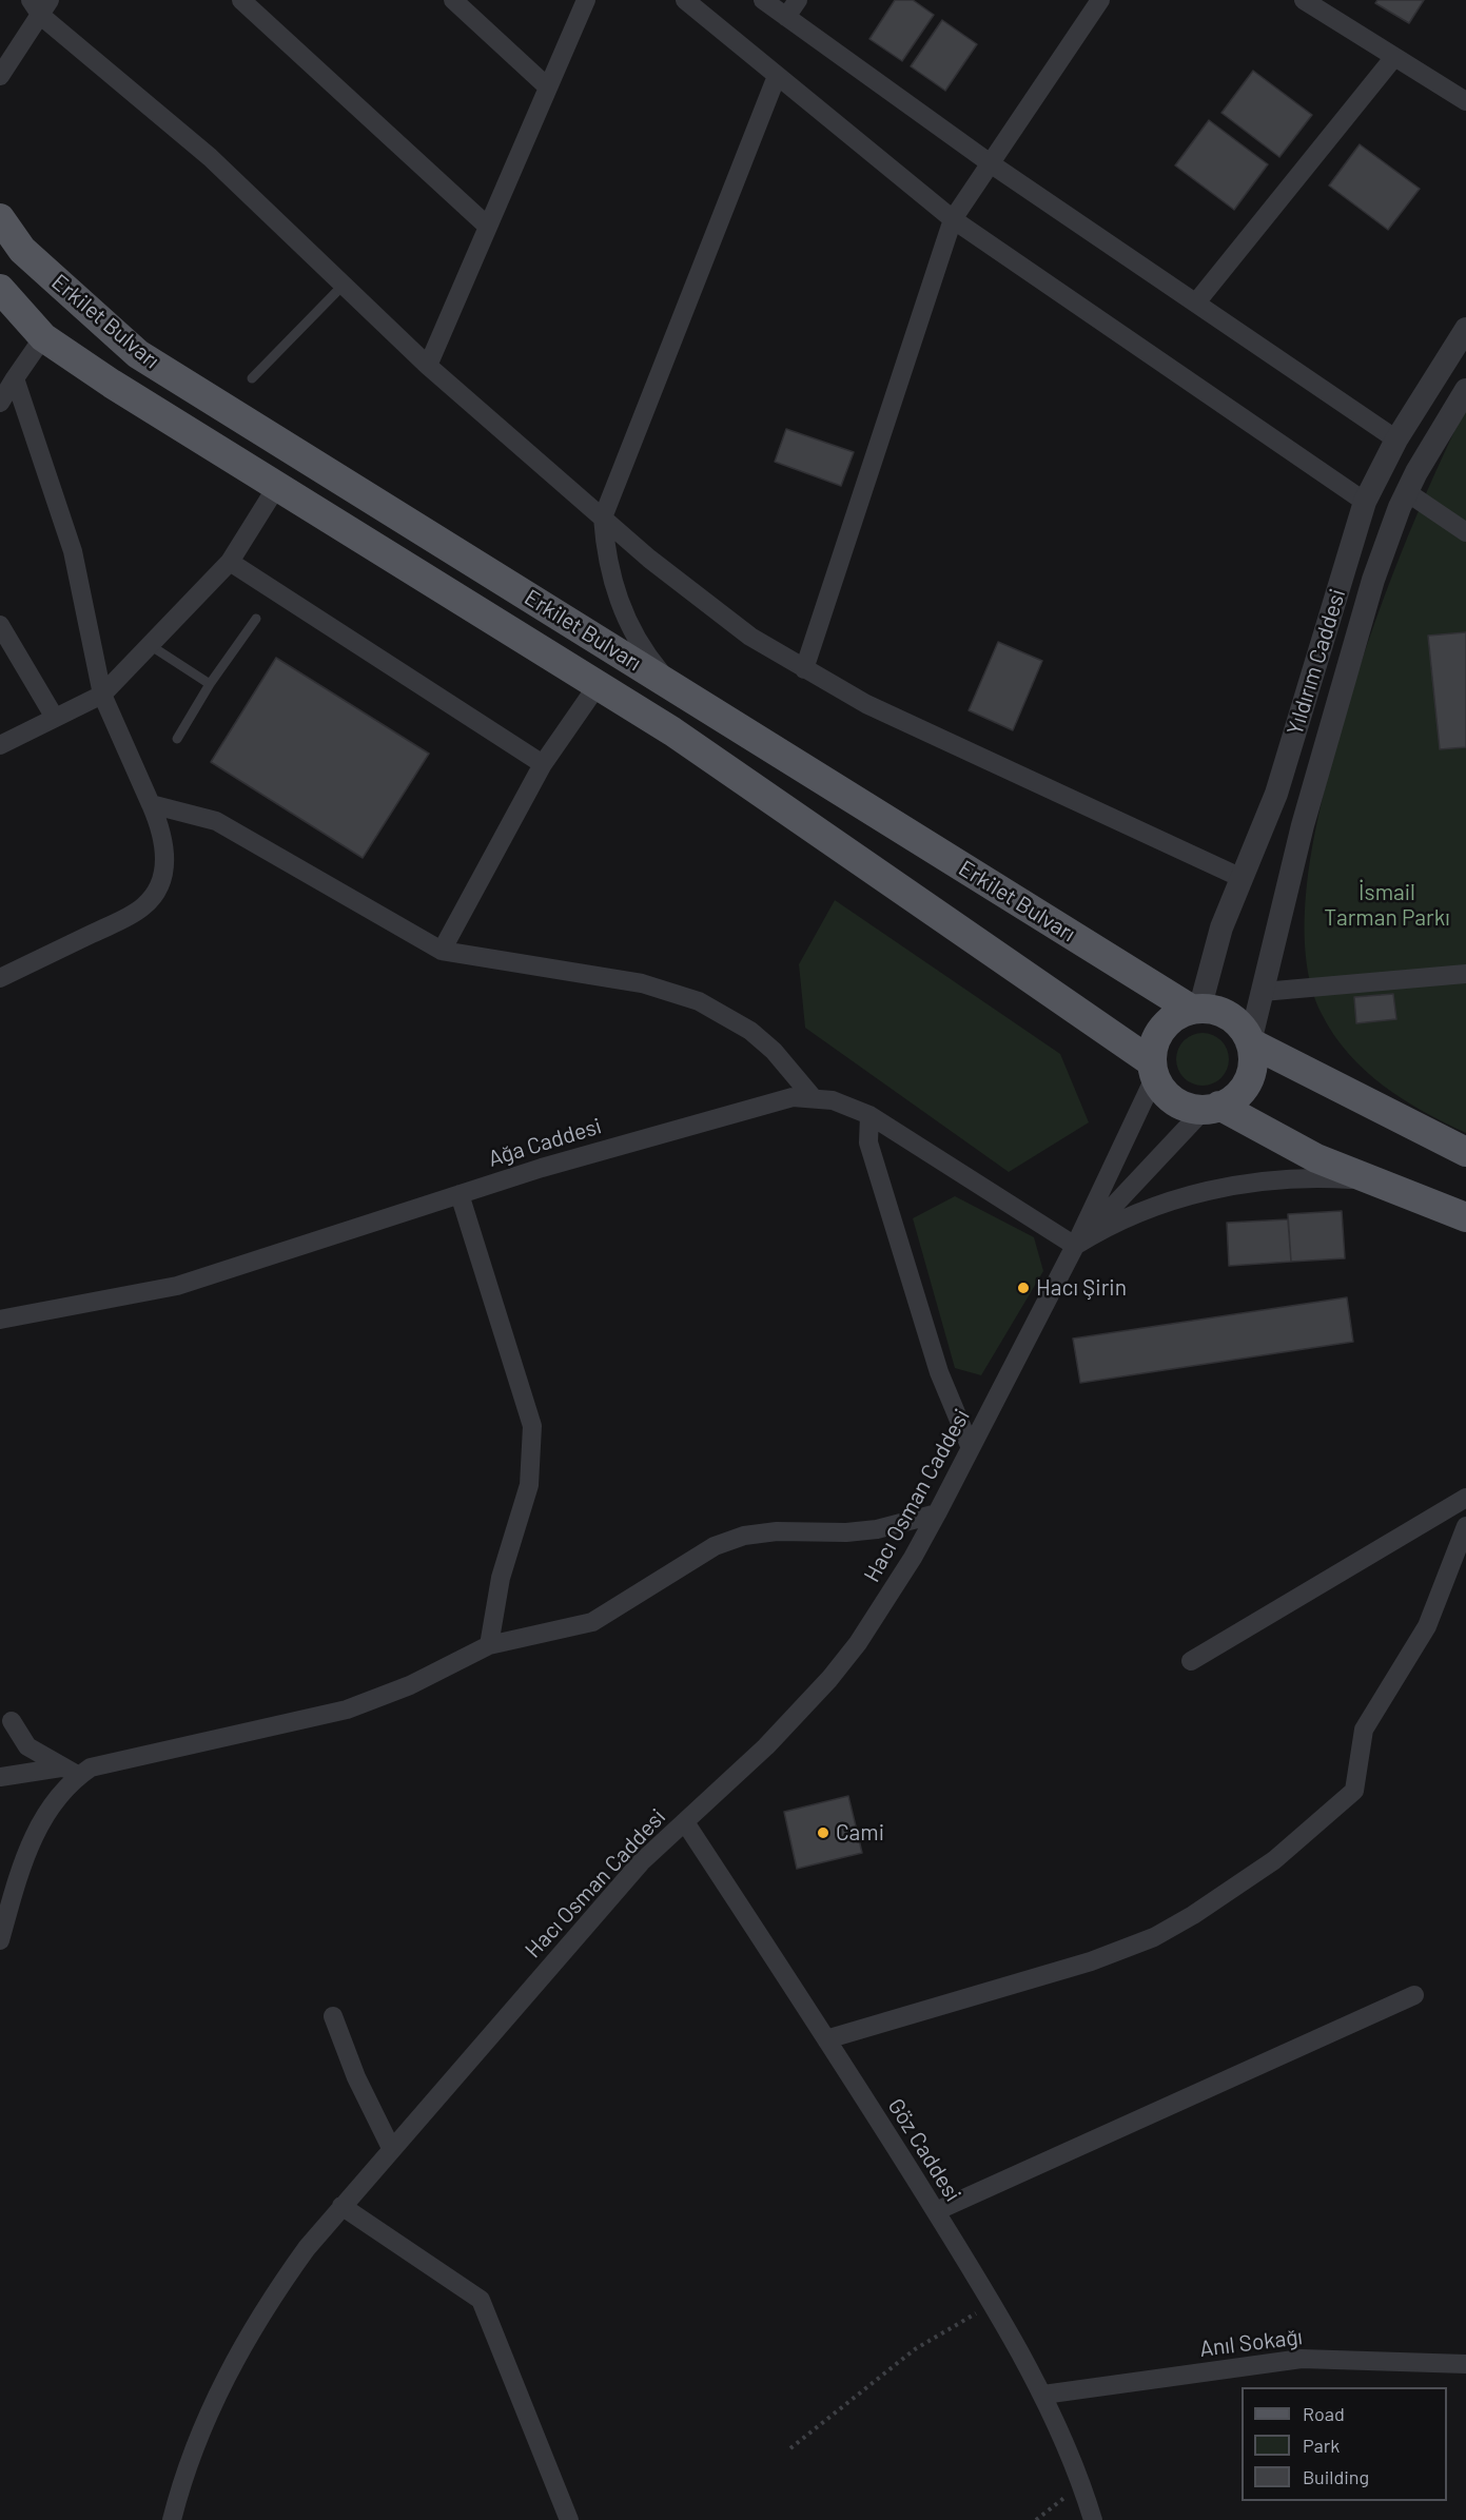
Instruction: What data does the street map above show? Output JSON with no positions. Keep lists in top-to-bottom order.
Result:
{
  "streets": {
    "main road": ["Erkilet Bulvarı"],
    "street": [
      "Yıldırım Caddesi",
      "Ağa Caddesi",
      "Hacı Osman Caddesi",
      "Göz Caddesi",
      "Anıl Sokağı"
    ]
  },
  "crossings": [
    ["Erkilet Bulvarı", "Yıldırım Caddesi"],
    ["Ağa Caddesi", "Hacı Osman Caddesi"],
    ["Hacı Osman Caddesi", "Göz Caddesi"],
    ["Göz Caddesi", "Anıl Sokağı"]
  ],
  "parks": ["İsmail Tarman Parkı"],
  "places": ["Hacı Şirin", "Cami"],
  "legend": ["Road", "Park", "Building"]
}
